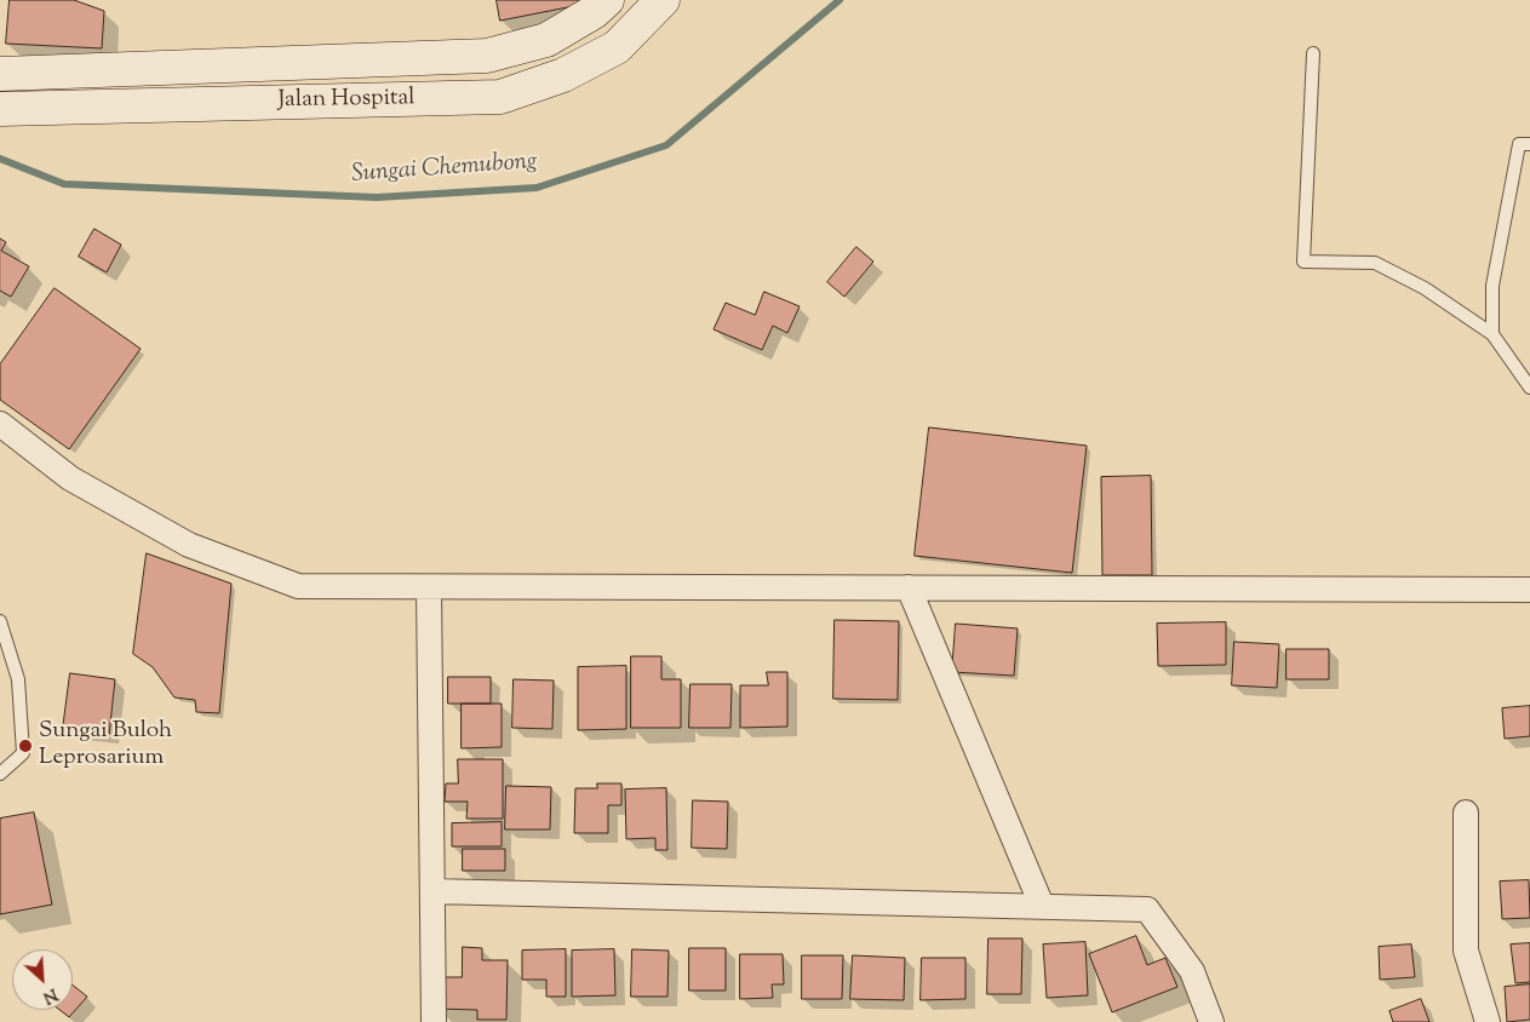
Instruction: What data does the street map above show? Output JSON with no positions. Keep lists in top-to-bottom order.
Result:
{
  "streets": {
    "main road": ["Jalan Hospital"]
  },
  "water": ["Sungai Chemubong"],
  "places": ["Sungai Buloh Leprosarium"],
  "north": "bottom right"
}
